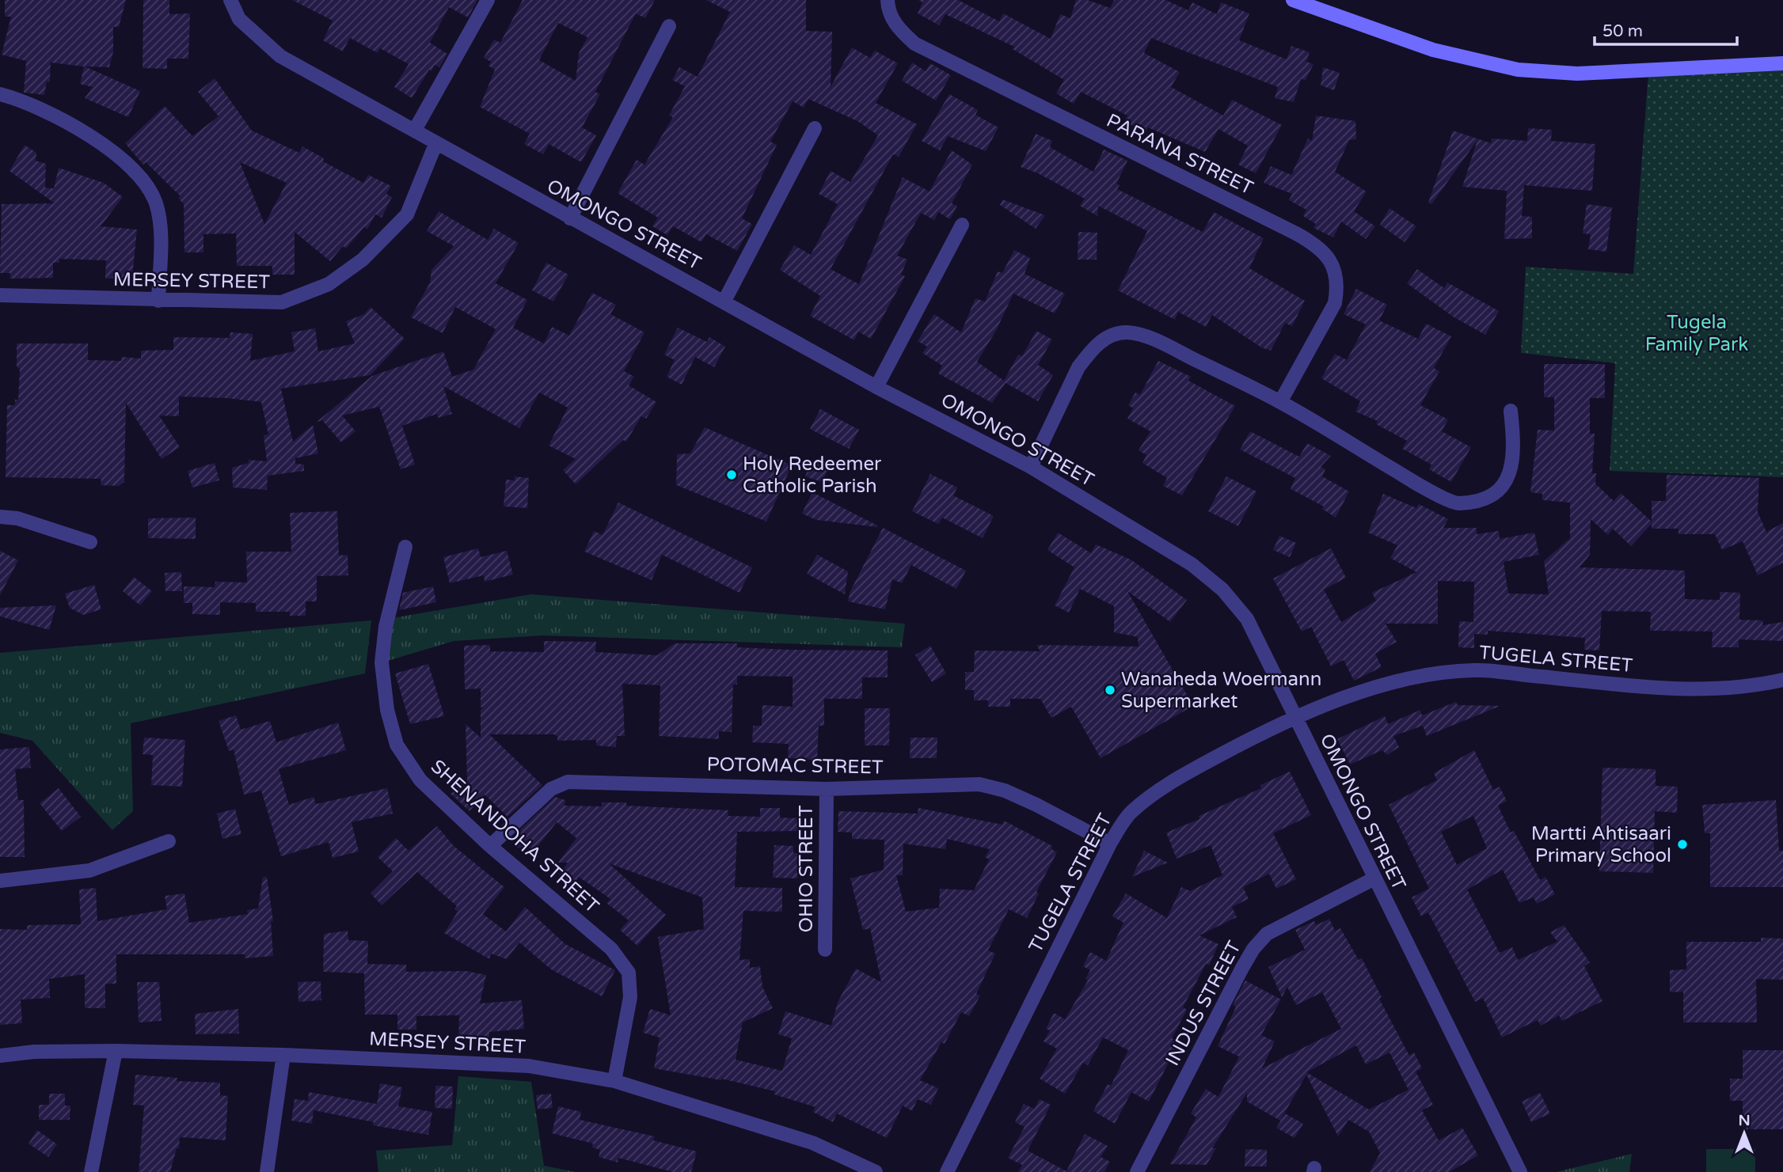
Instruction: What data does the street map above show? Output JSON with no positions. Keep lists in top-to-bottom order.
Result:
{
  "streets": {
    "street": [
      "PARANA STREET",
      "OMONGO STREET",
      "MERSEY STREET",
      "TUGELA STREET",
      "POTOMAC STREET",
      "SHENANDOHA STREET",
      "OHIO STREET",
      "INDUS STREET"
    ]
  },
  "crossings": [
    ["OMONGO STREET", "MERSEY STREET"],
    ["OMONGO STREET", "TUGELA STREET"],
    ["OMONGO STREET", "INDUS STREET"],
    ["MERSEY STREET", "SHENANDOHA STREET"],
    ["TUGELA STREET", "POTOMAC STREET"],
    ["POTOMAC STREET", "SHENANDOHA STREET"],
    ["POTOMAC STREET", "OHIO STREET"]
  ],
  "parks": ["Tugela Family Park"],
  "places": ["Holy Redeemer Catholic Parish", "Wanaheda Woermann Supermarket", "Martti Ahtisaari Primary School"],
  "scale_bar": "50 m",
  "north": "top"
}
